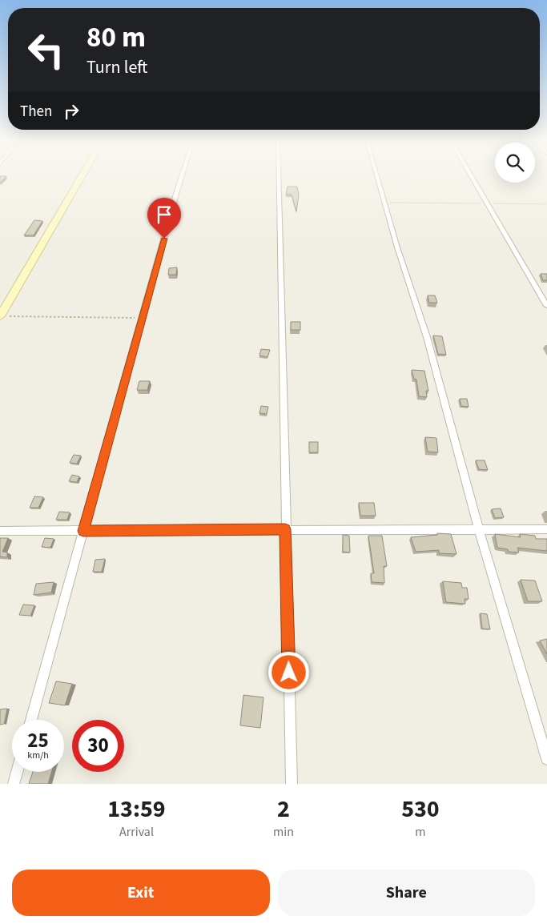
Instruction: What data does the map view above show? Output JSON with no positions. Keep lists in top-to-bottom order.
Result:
{
  "page": {
    "turn": ["80 m", "Turn left"],
    "then": "Then",
    "speed": "25 km/h",
    "limit": "30",
    "eta": [
      "13:59",
      "Arrival",
      "2",
      "min",
      "530",
      "m"
    ],
    "buttons": ["Exit", "Share"]
  }
}
